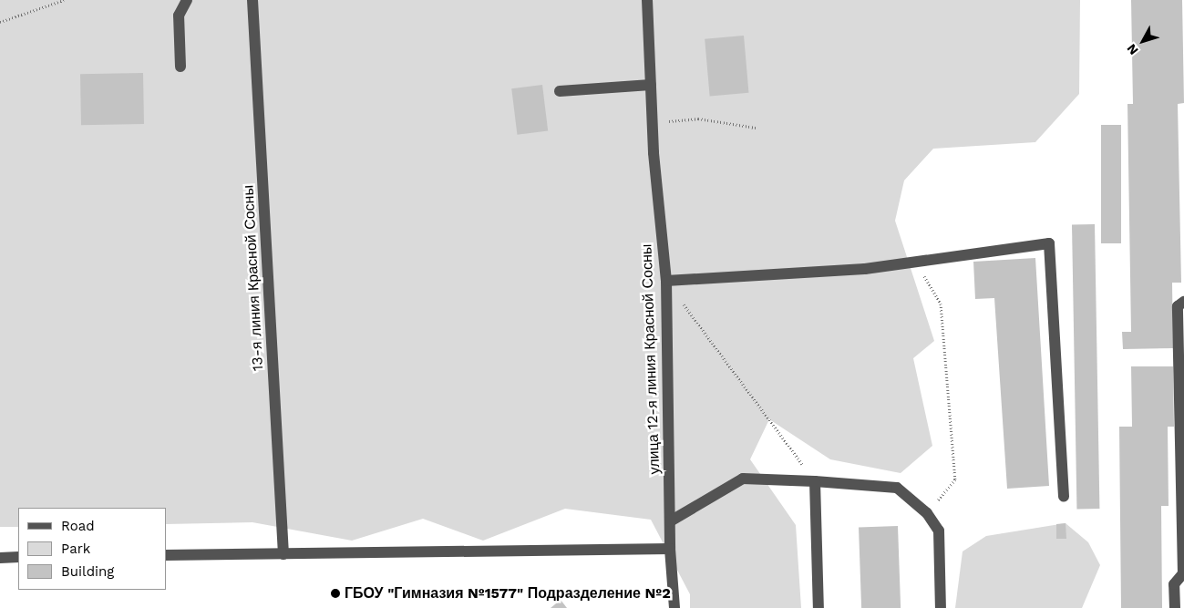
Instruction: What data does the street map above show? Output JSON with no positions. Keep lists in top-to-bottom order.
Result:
{
  "streets": {
    "lane": ["13-я линия Красной Сосны", "улица 12-я линия Красной Сосны"]
  },
  "places": ["ГБОУ \"Гимназия №1577\" Подразделение №2"],
  "legend": ["Road", "Park", "Building"],
  "north": "bottom left"
}
